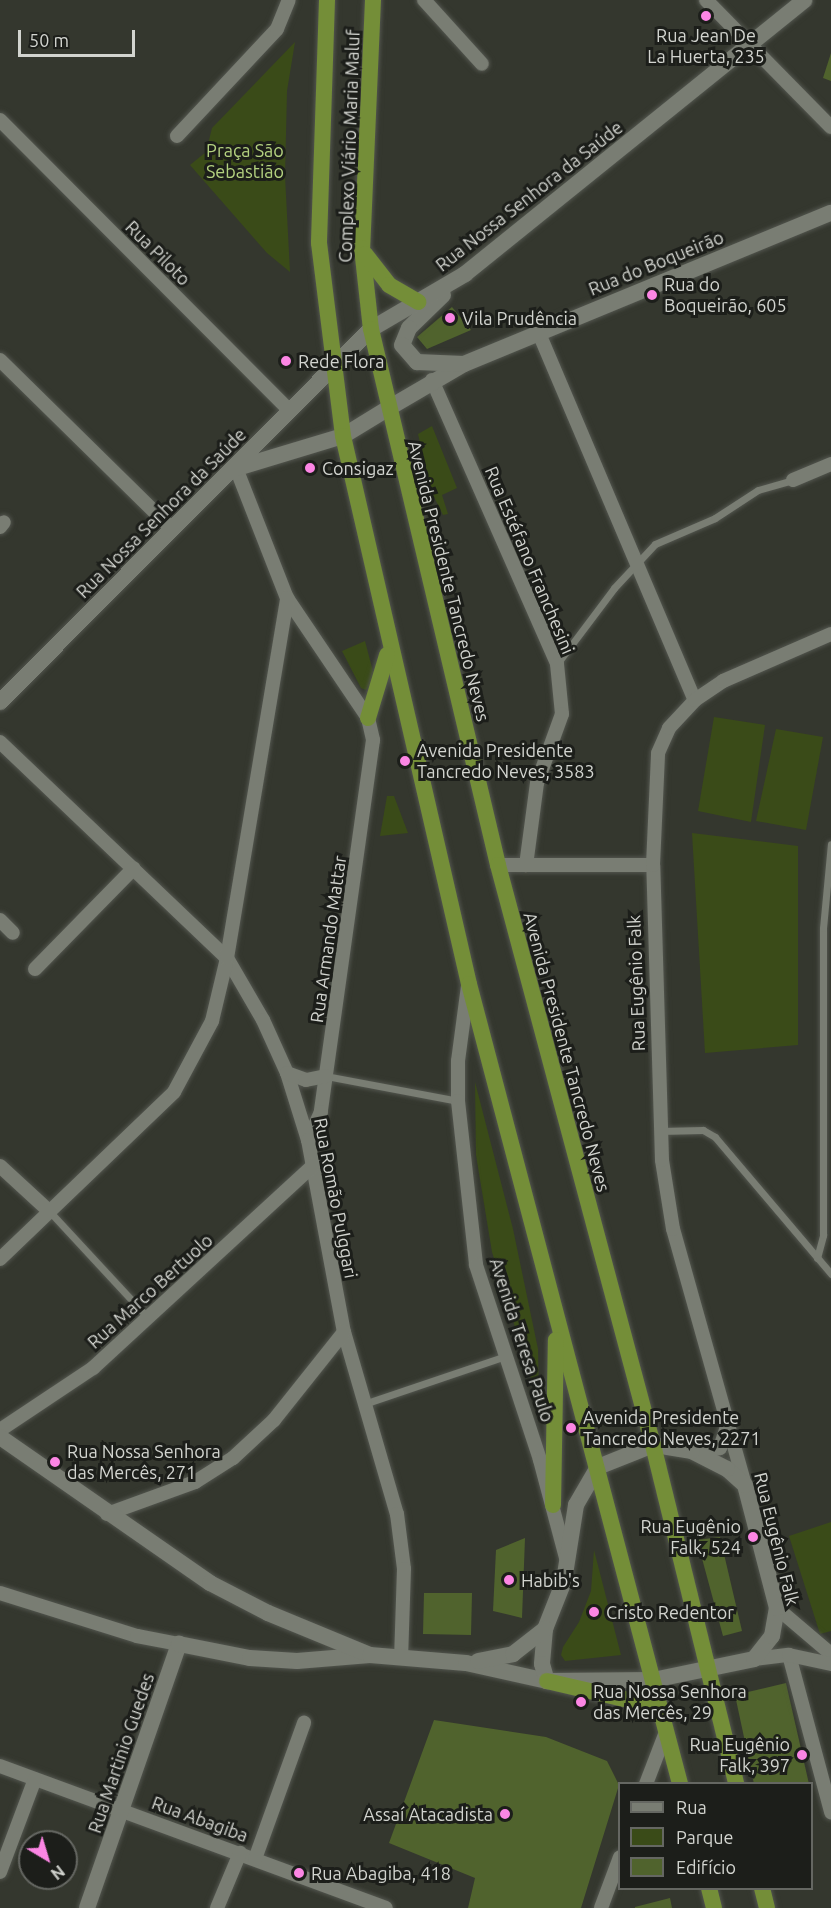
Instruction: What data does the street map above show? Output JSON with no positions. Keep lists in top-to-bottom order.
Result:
{
  "streets": {
    "highway": ["Complexo Viário Maria Maluf", "Avenida Presidente Tancredo Neves"],
    "main road": [
      "Rua Nossa Senhora da Saúde",
      "Rua do Boqueirão",
      "Rua Eugênio Falk",
      "Avenida Teresa Paulo",
      "Rua Martinio Guedes"
    ],
    "street": [
      "Rua Piloto",
      "Rua Estéfano Franchesini",
      "Rua Armando Mattar",
      "Rua Romão Pulggari",
      "Rua Marco Bertuolo",
      "Rua Abagiba"
    ]
  },
  "crossings": [
    ["Complexo Viário Maria Maluf", "Rua Nossa Senhora da Saúde"],
    ["Complexo Viário Maria Maluf", "Avenida Presidente Tancredo Neves"],
    ["Rua Nossa Senhora da Saúde", "Rua Piloto"],
    ["Rua Nossa Senhora da Saúde", "Rua do Boqueirão"],
    ["Rua Nossa Senhora da Saúde", "Avenida Presidente Tancredo Neves"],
    ["Rua do Boqueirão", "Rua Estéfano Franchesini"],
    ["Rua do Boqueirão", "Avenida Presidente Tancredo Neves"],
    ["Rua Armando Mattar", "Rua Romão Pulggari"],
    ["Rua Romão Pulggari", "Rua Marco Bertuolo"],
    ["Rua Martinio Guedes", "Rua Abagiba"]
  ],
  "parks": ["Praça São Sebastião"],
  "places": [
    "Rua Jean De La Huerta, 235",
    "Rua do Boqueirão, 605",
    "Vila Prudência",
    "Rede Flora",
    "Consigaz",
    "Avenida Presidente Tancredo Neves, 3583",
    "Avenida Presidente Tancredo Neves, 2271",
    "Rua Nossa Senhora das Mercês, 271",
    "Rua Eugênio Falk, 524",
    "Habib's",
    "Cristo Redentor",
    "Rua Nossa Senhora das Mercês, 29",
    "Rua Eugênio Falk, 397",
    "Assaí Atacadista",
    "Rua Abagiba, 418"
  ],
  "legend": ["Rua", "Parque", "Edifício"],
  "scale_bar": "50 m",
  "north": "bottom right"
}
